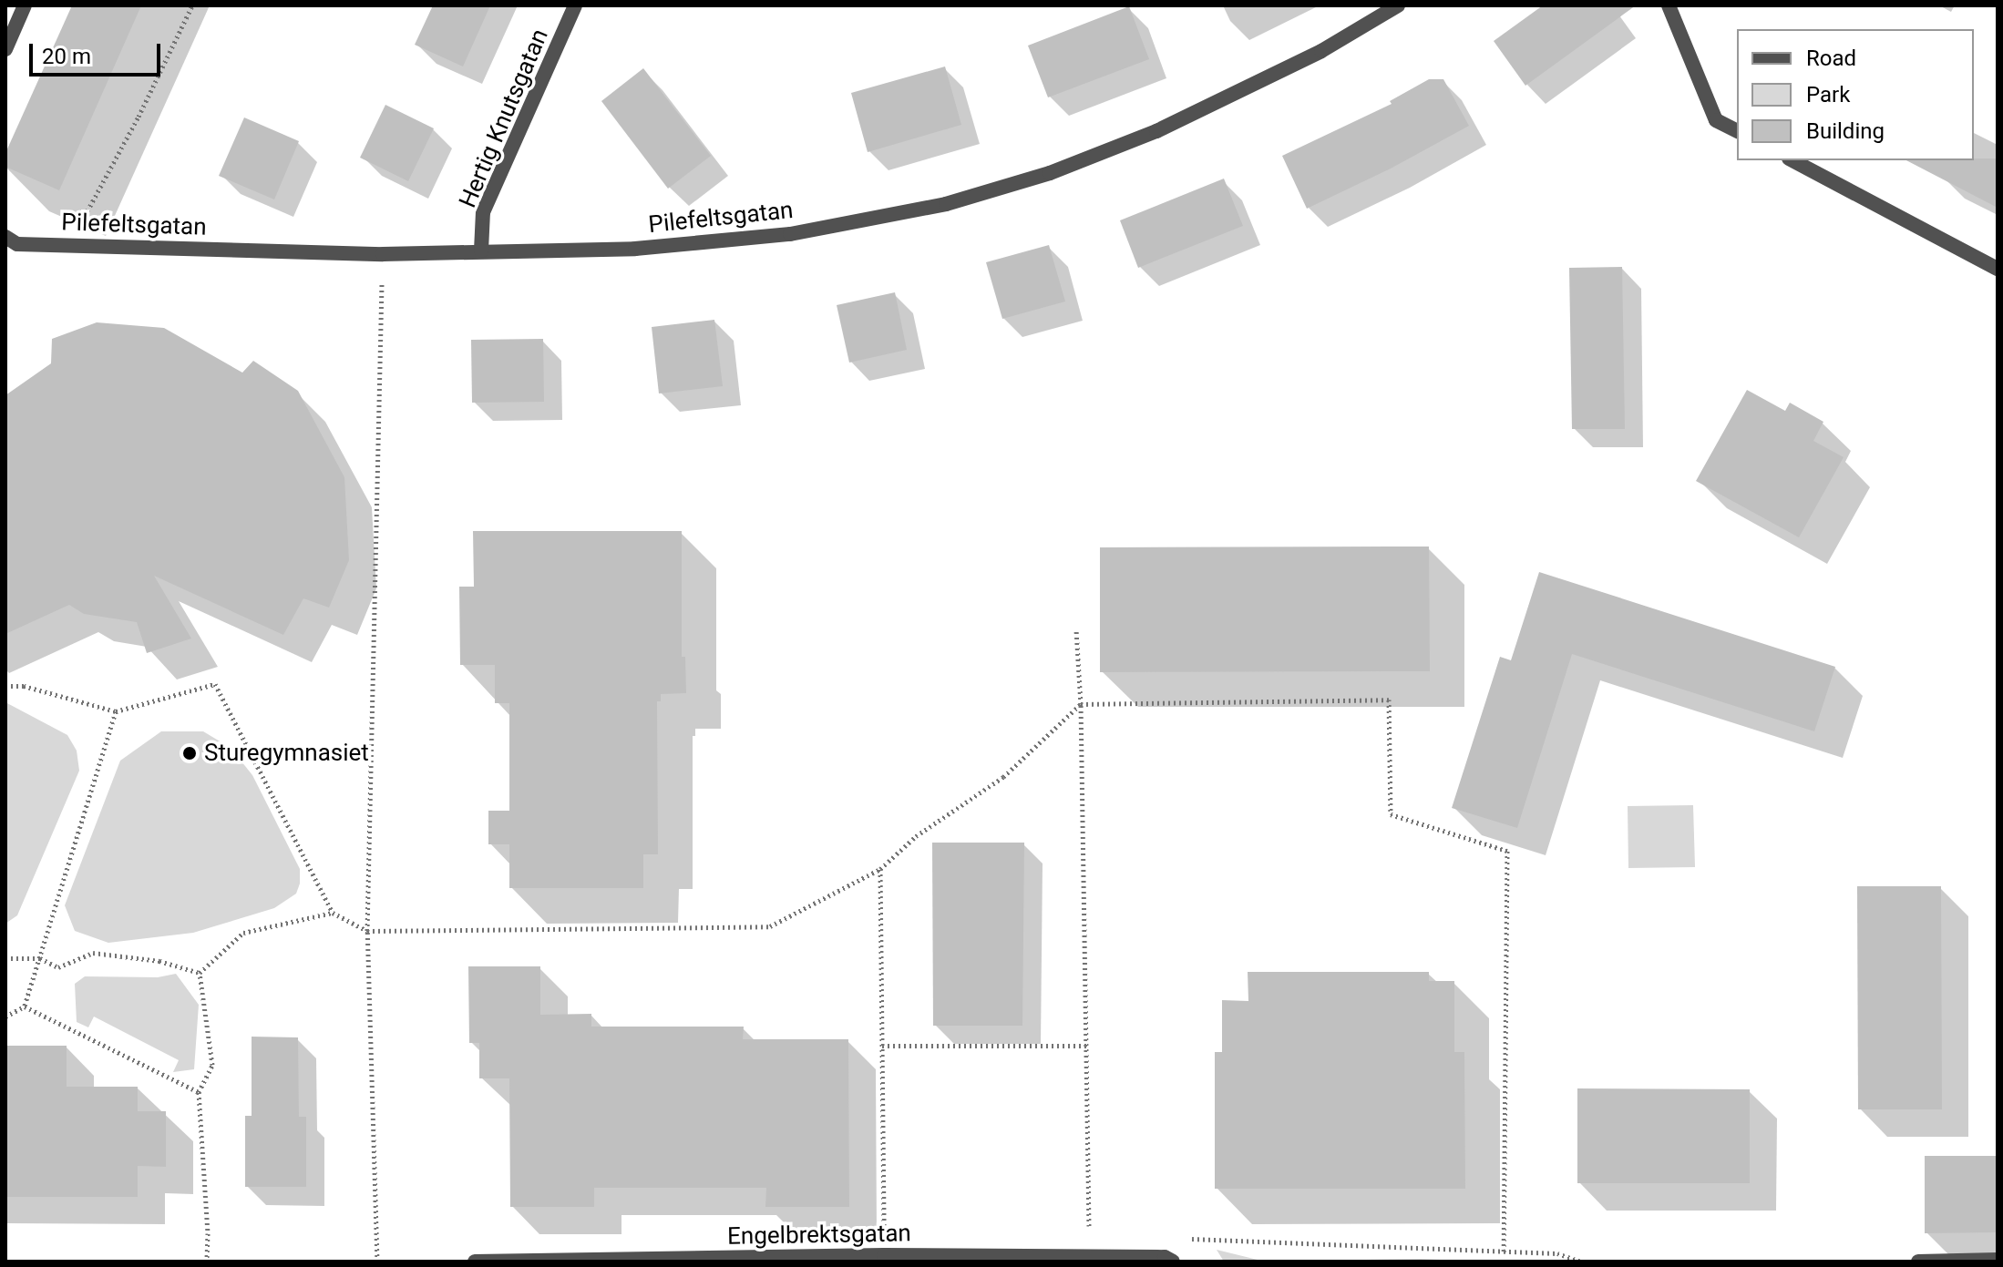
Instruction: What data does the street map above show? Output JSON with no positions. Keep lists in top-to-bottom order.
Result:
{
  "streets": {
    "street": ["Hertig Knutsgatan", "Pilefeltsgatan", "Engelbrektsgatan"]
  },
  "crossings": [
    ["Hertig Knutsgatan", "Pilefeltsgatan"]
  ],
  "places": ["Sturegymnasiet"],
  "legend": ["Road", "Park", "Building"],
  "scale_bar": "20 m"
}
